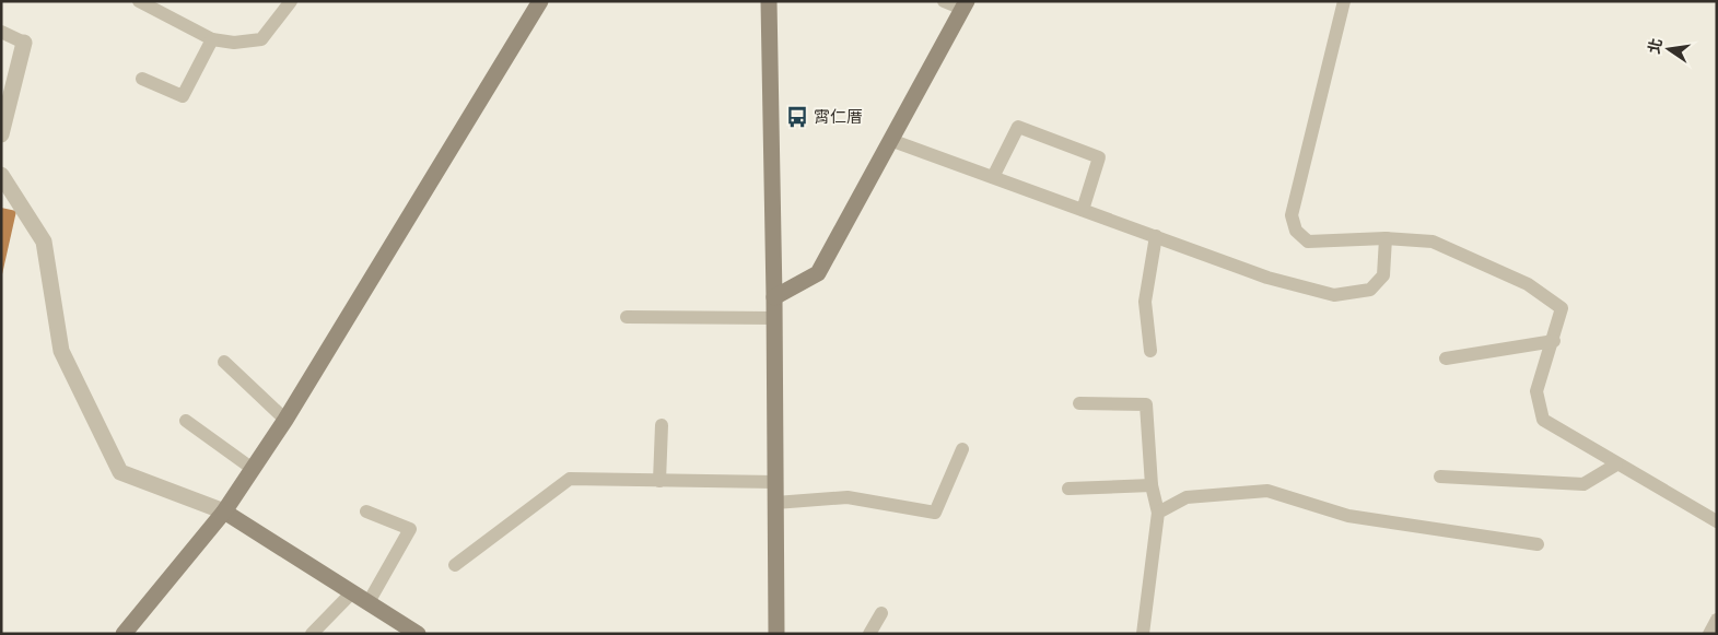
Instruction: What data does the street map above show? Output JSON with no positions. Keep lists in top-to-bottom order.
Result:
{
  "places": {
    "bus stop": ["霄仁厝"]
  },
  "north": "left"
}
